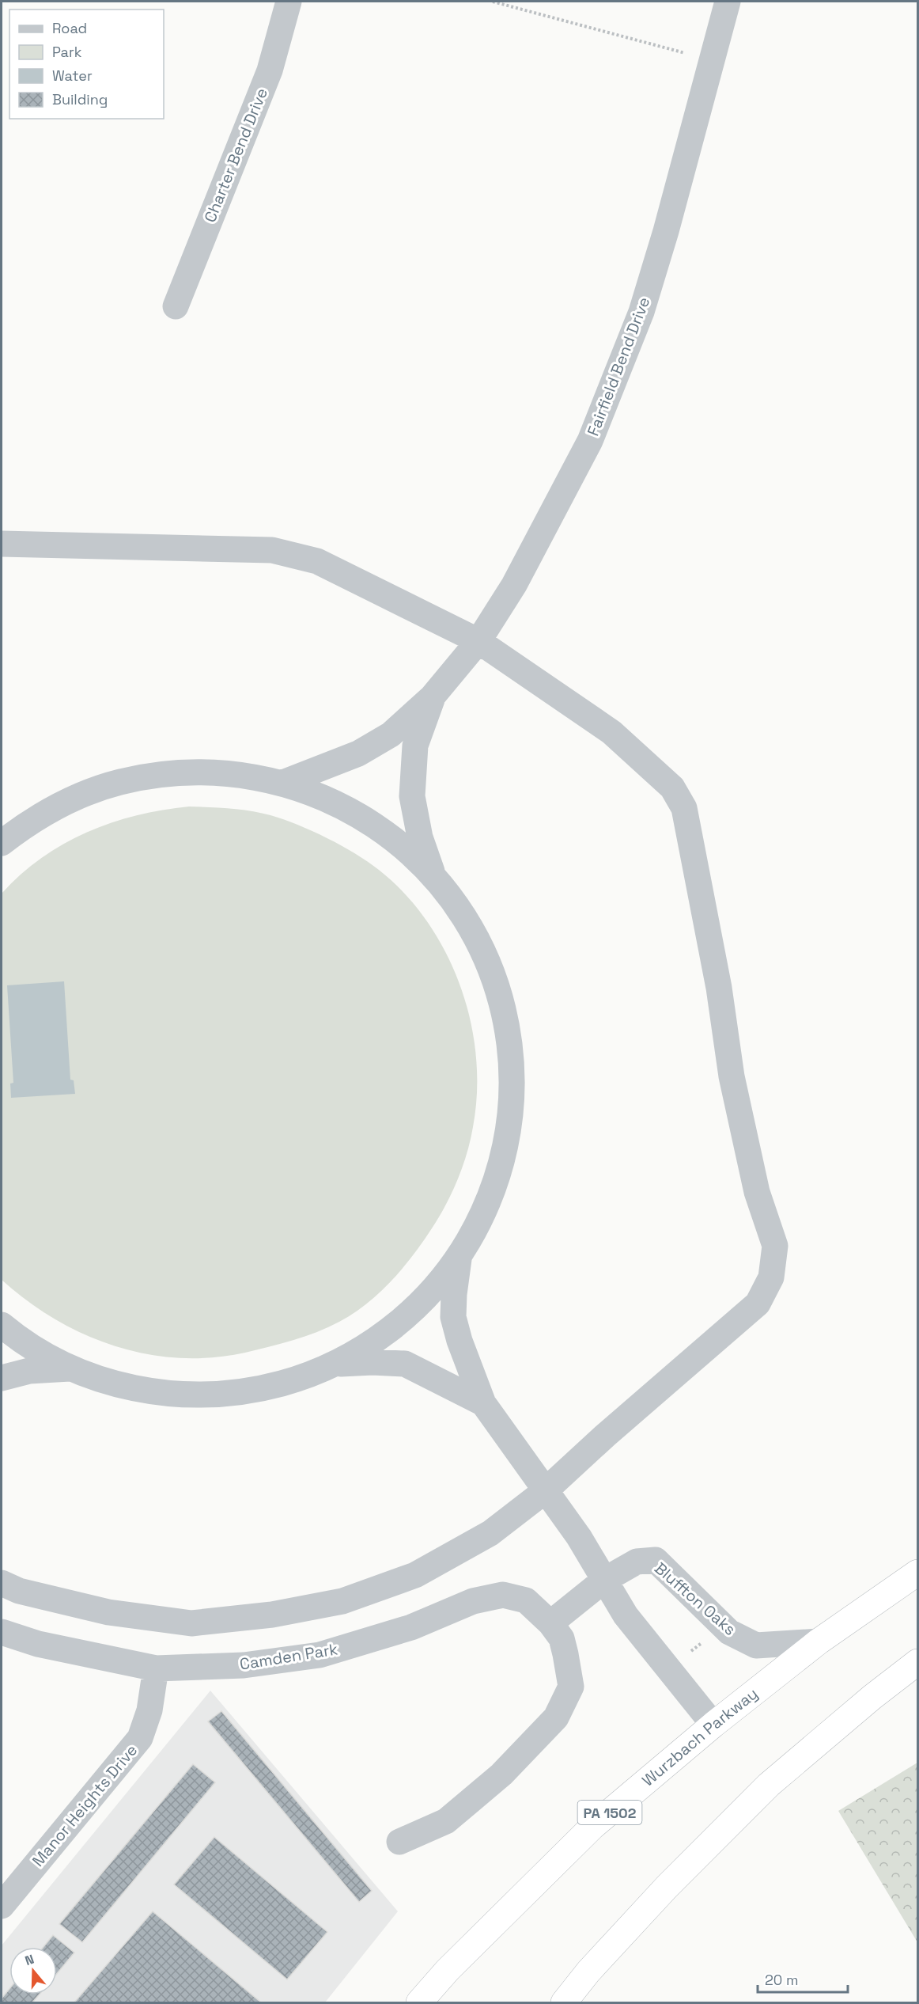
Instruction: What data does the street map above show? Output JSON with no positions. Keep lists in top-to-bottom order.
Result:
{
  "streets": {
    "highway": ["Wurzbach Parkway", "PA 1502"],
    "street": [
      "Charter Bend Drive",
      "Fairfield Bend Drive",
      "Bluffton Oaks",
      "Camden Park",
      "Manor Heights Drive"
    ]
  },
  "crossings": [
    ["Bluffton Oaks", "Wurzbach Parkway"],
    ["Camden Park", "Manor Heights Drive"]
  ],
  "legend": [
    "Road",
    "Park",
    "Water",
    "Building"
  ],
  "scale_bar": "20 m",
  "north": "top"
}
